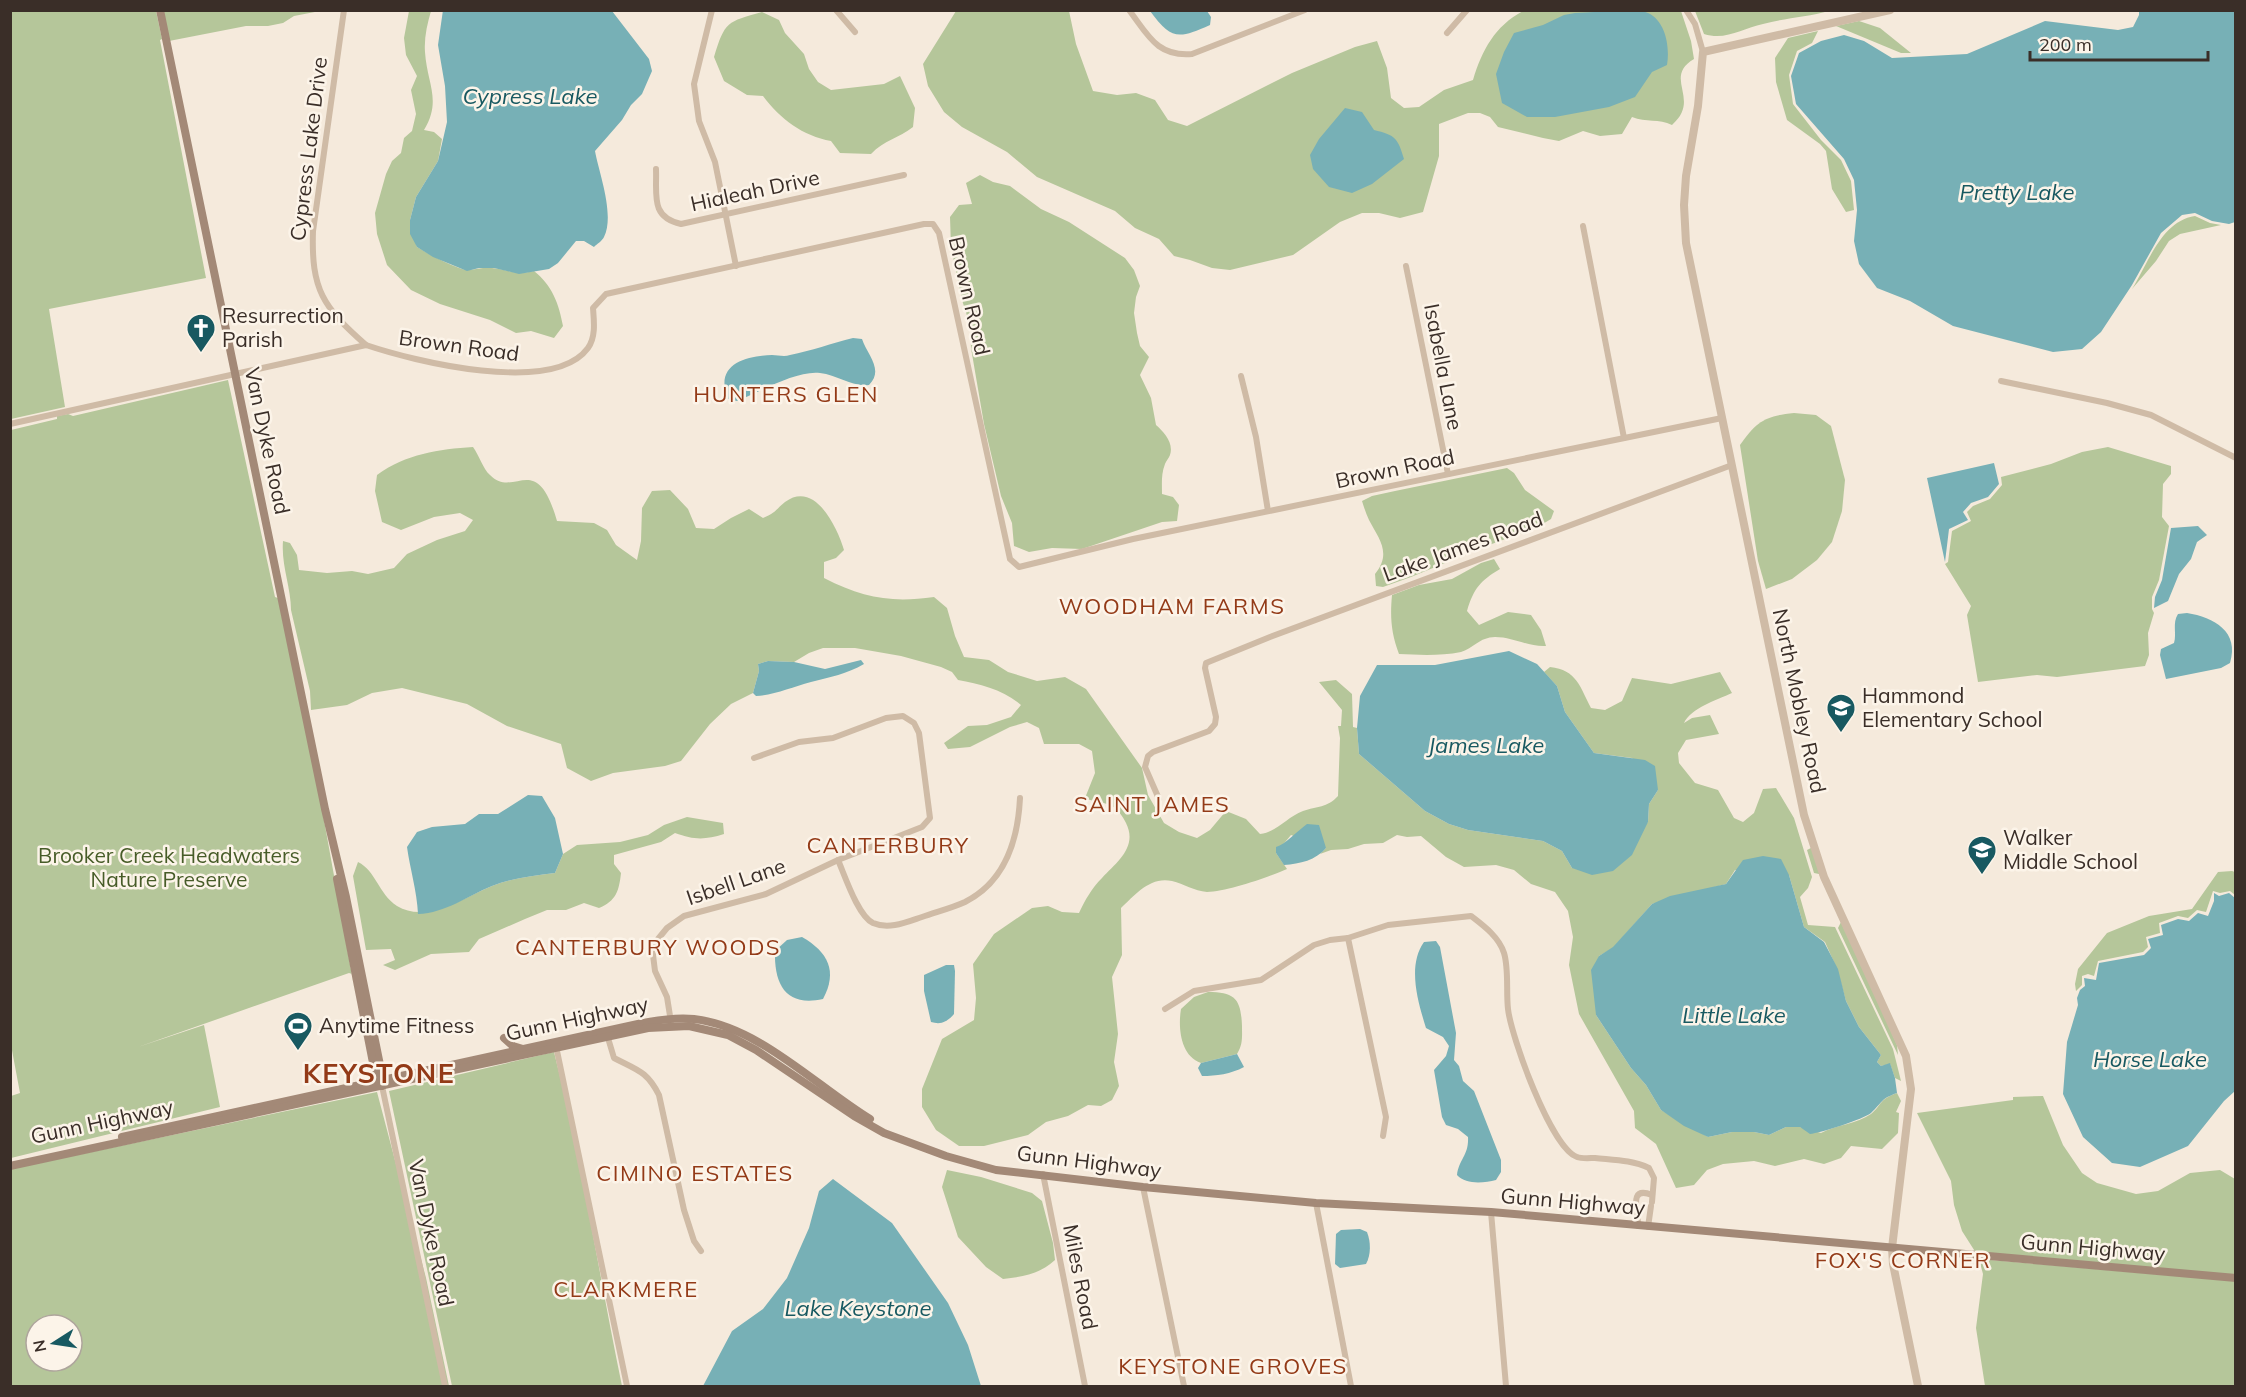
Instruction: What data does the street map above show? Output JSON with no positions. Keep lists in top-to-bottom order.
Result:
{
  "streets": {
    "main road": ["Van Dyke Road", "Gunn Highway"],
    "street": [
      "Cypress Lake Drive",
      "Hialeah Drive",
      "Brown Road",
      "Isabella Lane",
      "Lake James Road",
      "North Mobley Road",
      "Isbell Lane",
      "Miles Road"
    ]
  },
  "crossings": [
    ["Cypress Lake Drive", "Brown Road"],
    ["Brown Road", "Isabella Lane"],
    ["Brown Road", "North Mobley Road"],
    ["Van Dyke Road", "Gunn Highway"],
    ["Lake James Road", "North Mobley Road"],
    ["North Mobley Road", "Gunn Highway"],
    ["Isbell Lane", "Gunn Highway"],
    ["Gunn Highway", "Miles Road"]
  ],
  "districts": [
    "HUNTERS GLEN",
    "WOODHAM FARMS",
    "SAINT JAMES",
    "CANTERBURY",
    "CANTERBURY WOODS",
    "KEYSTONE",
    "CIMINO ESTATES",
    "FOX'S CORNER",
    "CLARKMERE",
    "KEYSTONE GROVES"
  ],
  "water": [
    "Cypress Lake",
    "Pretty Lake",
    "James Lake",
    "Little Lake",
    "Horse Lake",
    "Lake Keystone"
  ],
  "parks": ["Brooker Creek Headwaters Nature Preserve"],
  "places": {
    "church": ["Resurrection Parish"],
    "school or university": ["Hammond Elementary School", "Walker Middle School"],
    "sports": ["Anytime Fitness"]
  },
  "scale_bar": "200 m",
  "north": "left"
}
